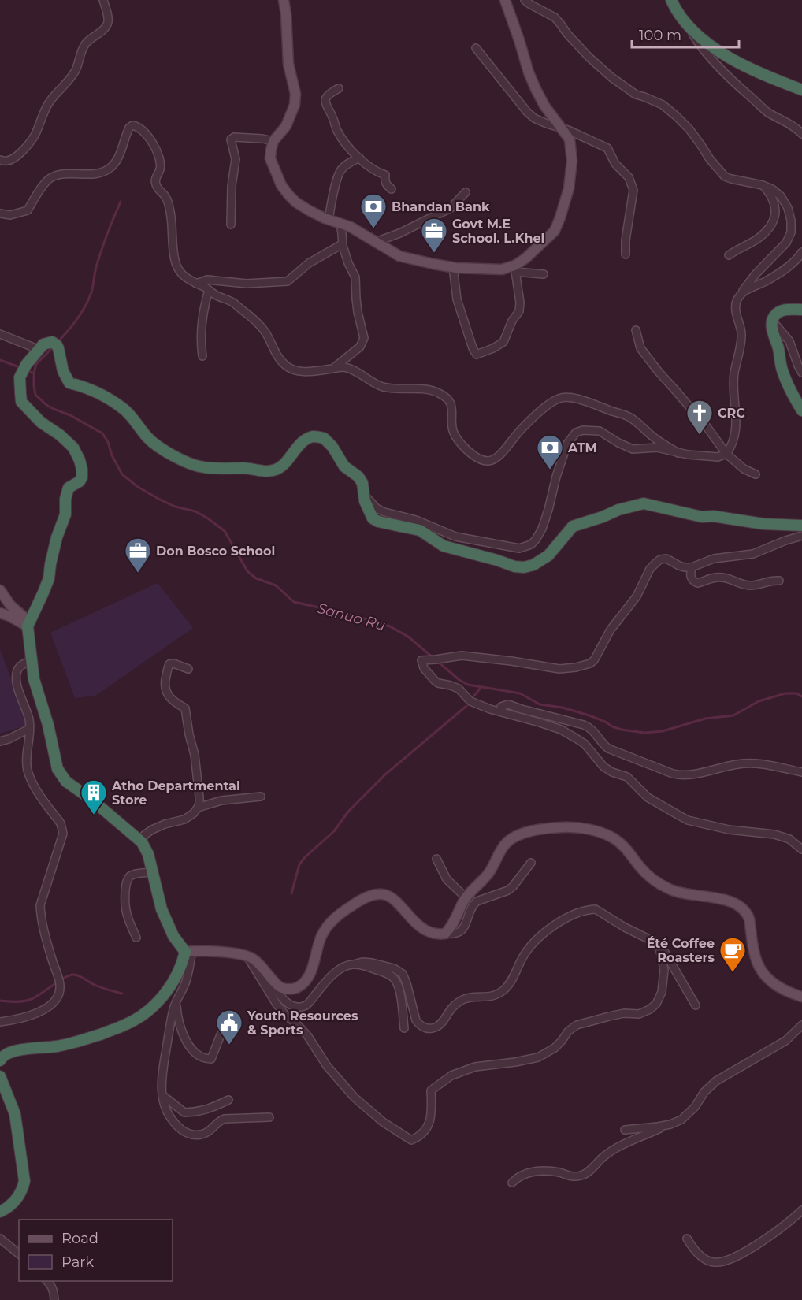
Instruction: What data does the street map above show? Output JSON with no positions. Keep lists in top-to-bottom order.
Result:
{
  "water": ["Sanuo Ru"],
  "places": {
    "bank": ["Bhandan Bank", "ATM"],
    "office": ["Govt M.E School. L.Khel", "Don Bosco School"],
    "church": ["CRC"],
    "building": ["Atho Departmental Store"],
    "cafe": ["Été Coffee Roasters"],
    "public building": ["Youth Resources & Sports"]
  },
  "legend": ["Road", "Park"],
  "scale_bar": "100 m"
}
